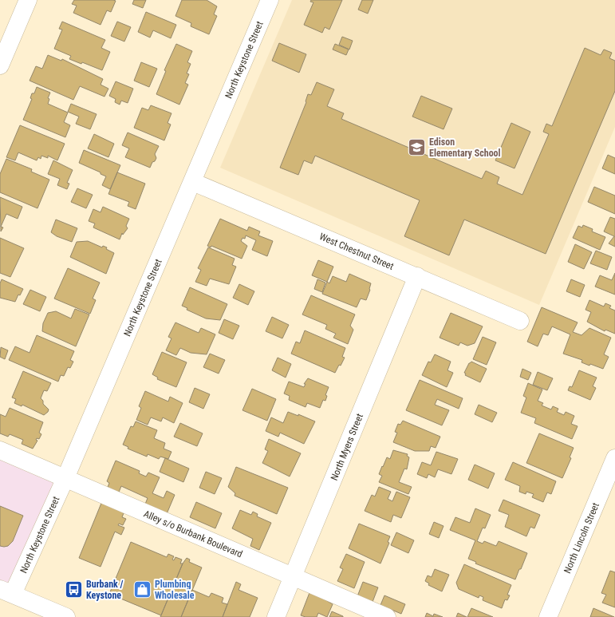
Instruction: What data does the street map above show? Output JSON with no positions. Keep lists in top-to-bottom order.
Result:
{
  "streets": {
    "street": [
      "North Keystone Street",
      "West Chestnut Street",
      "North Myers Street",
      "Alley s/o Burbank Boulevard",
      "North Lincoln Street"
    ]
  },
  "crossings": [
    ["North Keystone Street", "West Chestnut Street"],
    ["North Keystone Street", "Alley s/o Burbank Boulevard"],
    ["West Chestnut Street", "North Myers Street"],
    ["North Myers Street", "Alley s/o Burbank Boulevard"]
  ],
  "places": {
    "school or university": ["Edison Elementary School"],
    "bus stop": ["Burbank / Keystone"],
    "shop": ["Plumbing Wholesale"]
  }
}
